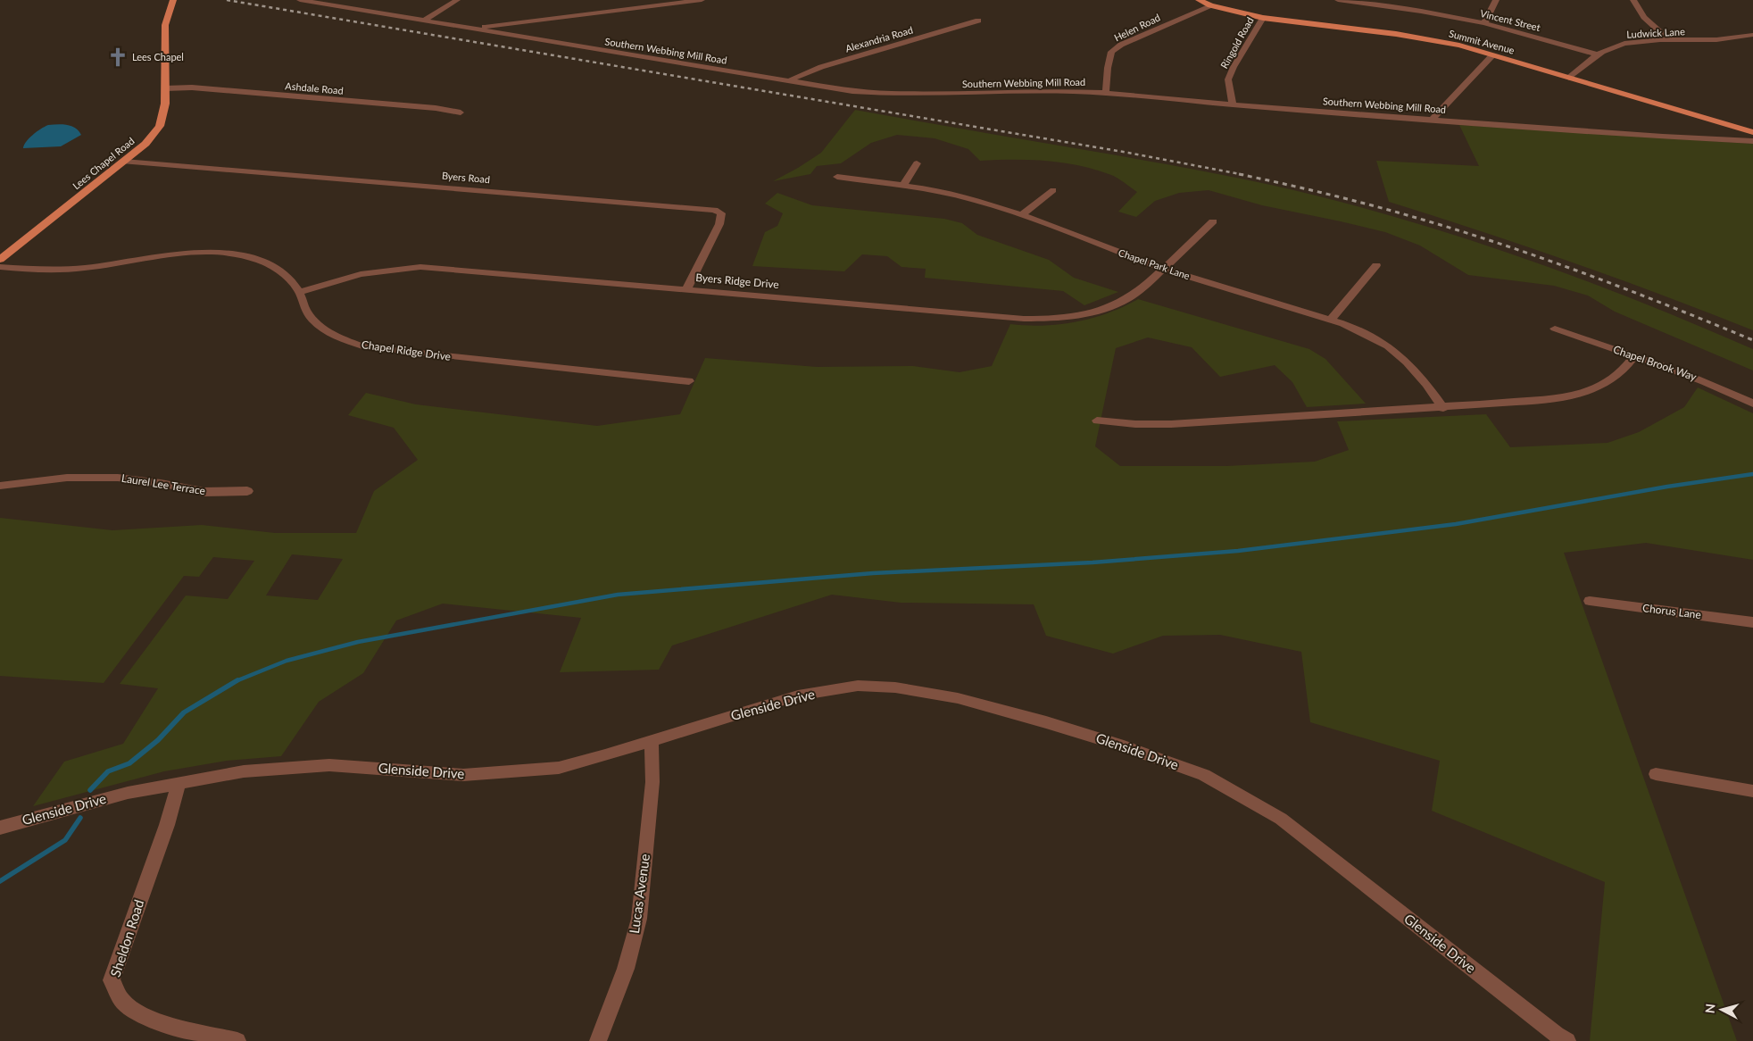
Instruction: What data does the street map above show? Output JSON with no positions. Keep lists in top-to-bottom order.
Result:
{
  "streets": {
    "main road": ["Summit Avenue", "Lees Chapel Road"],
    "street": [
      "Vincent Street",
      "Helen Road",
      "Ludwick Lane",
      "Alexandria Road",
      "Ringold Road",
      "Southern Webbing Mill Road",
      "Ashdale Road",
      "Byers Road",
      "Chapel Park Lane",
      "Byers Ridge Drive",
      "Chapel Ridge Drive",
      "Chapel Brook Way",
      "Laurel Lee Terrace",
      "Chorus Lane",
      "Glenside Drive",
      "Lucas Avenue",
      "Sheldon Road"
    ]
  },
  "crossings": [
    ["Vincent Street", "Ludwick Lane"],
    ["Helen Road", "Summit Avenue"],
    ["Helen Road", "Southern Webbing Mill Road"],
    ["Ludwick Lane", "Summit Avenue"],
    ["Alexandria Road", "Southern Webbing Mill Road"],
    ["Summit Avenue", "Ringold Road"],
    ["Ringold Road", "Southern Webbing Mill Road"],
    ["Ashdale Road", "Lees Chapel Road"],
    ["Lees Chapel Road", "Byers Road"],
    ["Byers Road", "Byers Ridge Drive"],
    ["Chapel Park Lane", "Byers Ridge Drive"],
    ["Byers Ridge Drive", "Chapel Ridge Drive"],
    ["Glenside Drive", "Lucas Avenue"],
    ["Glenside Drive", "Sheldon Road"]
  ],
  "places": {
    "church": ["Lees Chapel"]
  },
  "north": "left"
}
